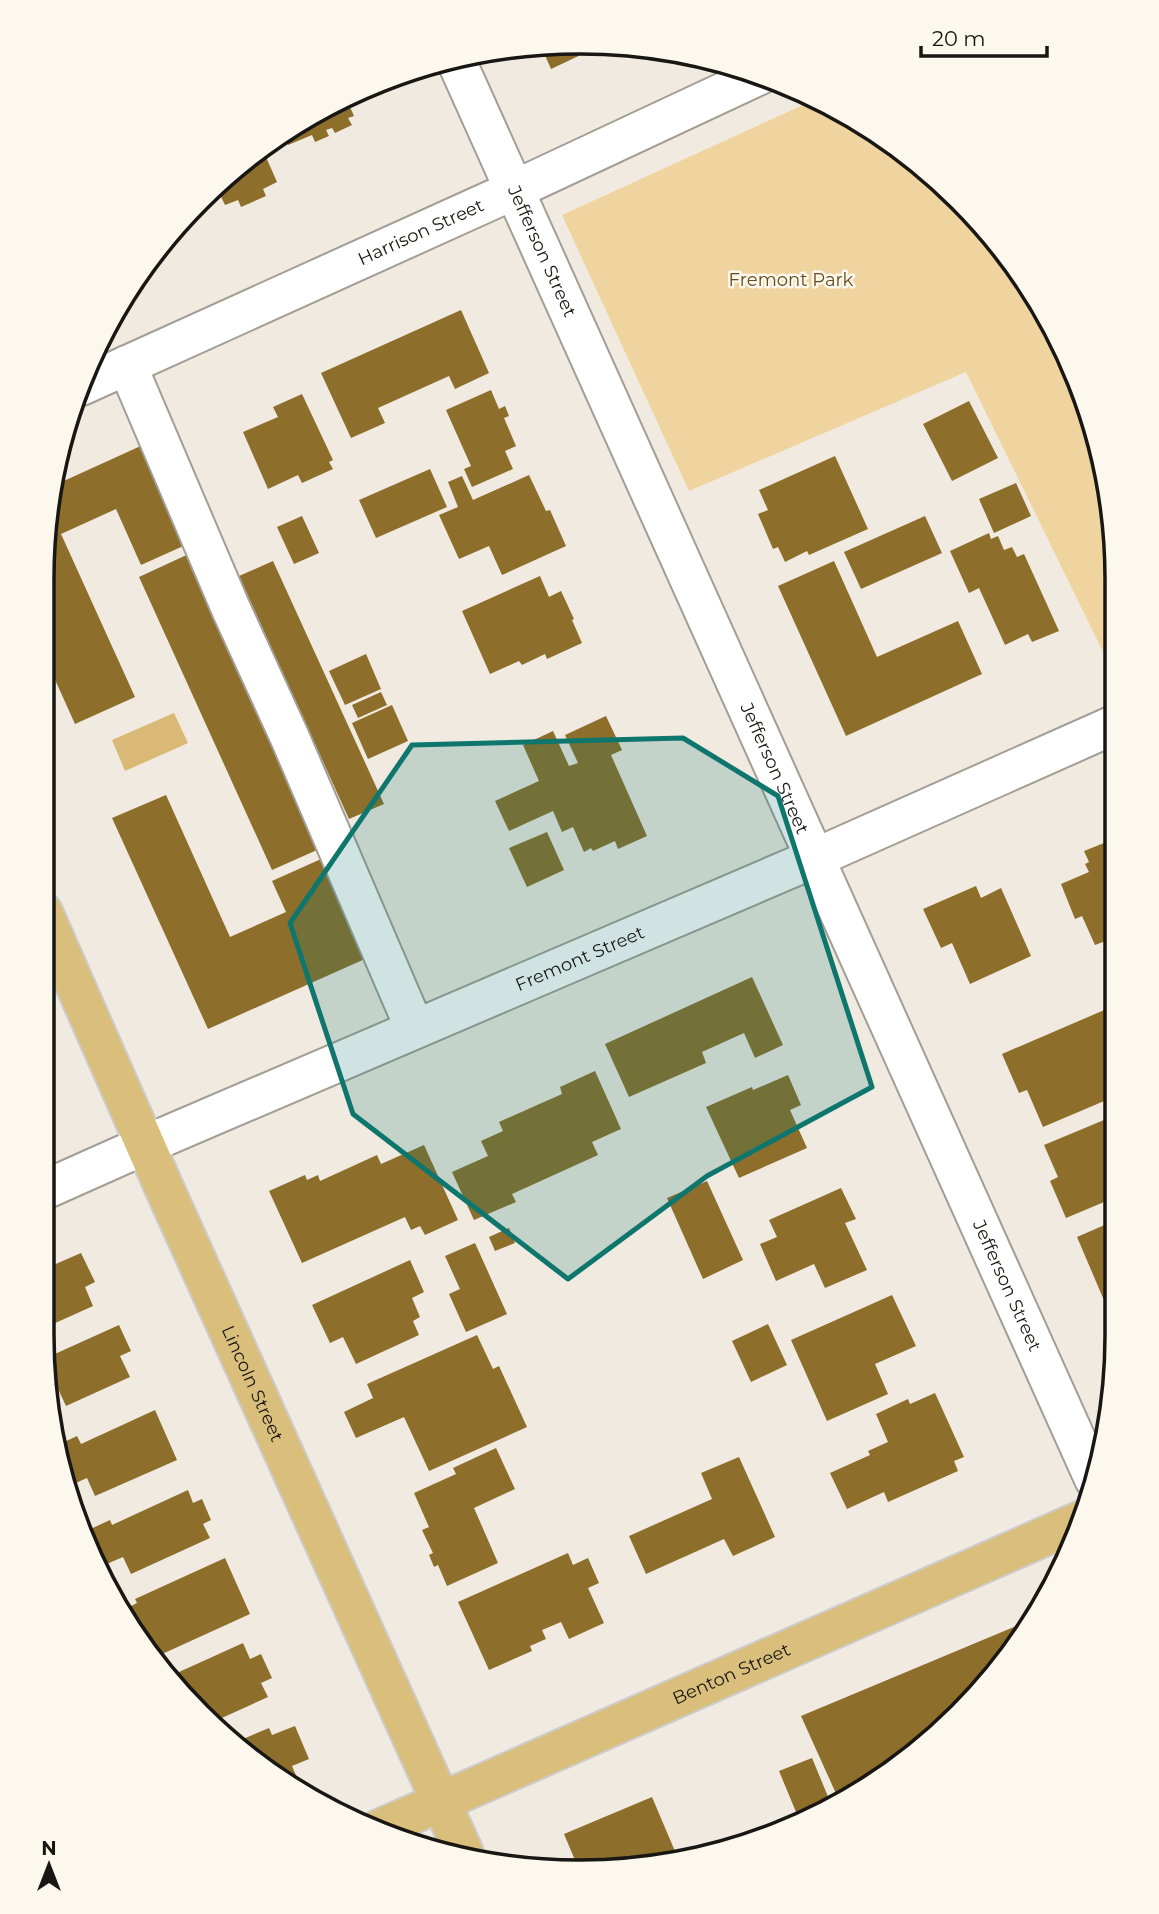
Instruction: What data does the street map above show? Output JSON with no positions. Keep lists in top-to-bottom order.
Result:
{
  "streets": {
    "main road": ["Lincoln Street", "Benton Street"],
    "street": ["Harrison Street", "Jefferson Street", "Fremont Street"]
  },
  "crossings": [
    ["Harrison Street", "Jefferson Street"],
    ["Jefferson Street", "Fremont Street"],
    ["Fremont Street", "Lincoln Street"],
    ["Lincoln Street", "Benton Street"]
  ],
  "parks": ["Fremont Park"],
  "scale_bar": "20 m",
  "north": "top"
}
